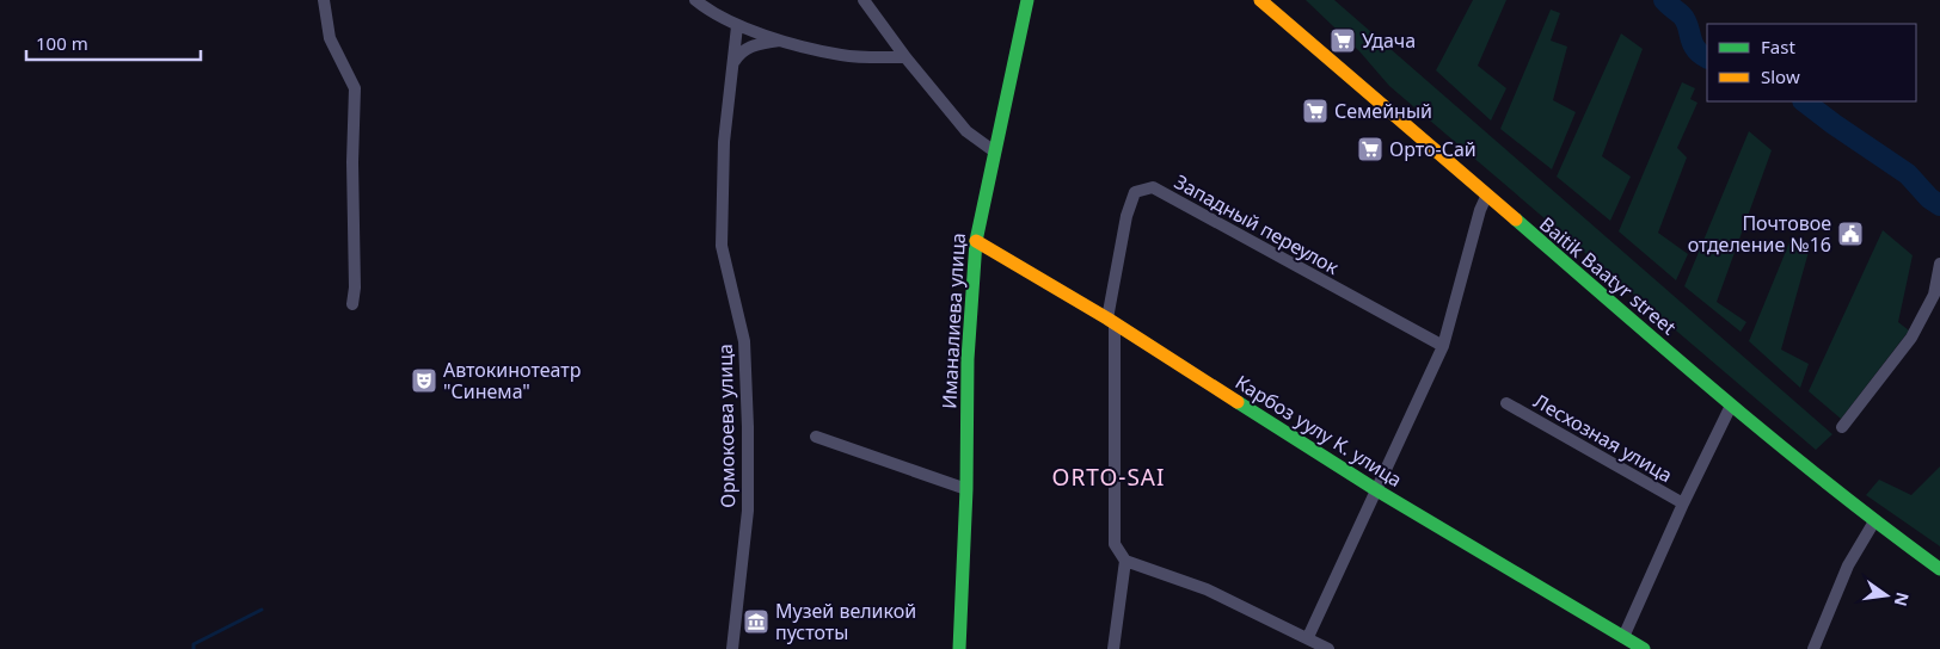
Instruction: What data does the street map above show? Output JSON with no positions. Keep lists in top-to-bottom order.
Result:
{
  "streets": {
    "street": [
      "Западный переулок",
      "Baitik Baatyr street",
      "Иманалиева улица",
      "Ормокоева улица",
      "Карбоз уулу К. улица",
      "Лесхозная улица"
    ]
  },
  "crossings": [
    ["Западный переулок", "Карбоз уулу К. улица"],
    ["Baitik Baatyr street", "Лесхозная улица"],
    ["Иманалиева улица", "Карбоз уулу К. улица"],
    ["Карбоз уулу К. улица", "Лесхозная улица"]
  ],
  "districts": ["ORTO-SAI"],
  "places": {
    "supermarket": ["Удача", "Семейный", "Орто-Сай"],
    "public building": ["Почтовое отделение №16"],
    "theatre": ["Автокинотеатр \"Синема\""],
    "museum": ["Музей великой пустоты"]
  },
  "legend": ["Fast", "Slow"],
  "scale_bar": "100 m",
  "north": "right"
}
